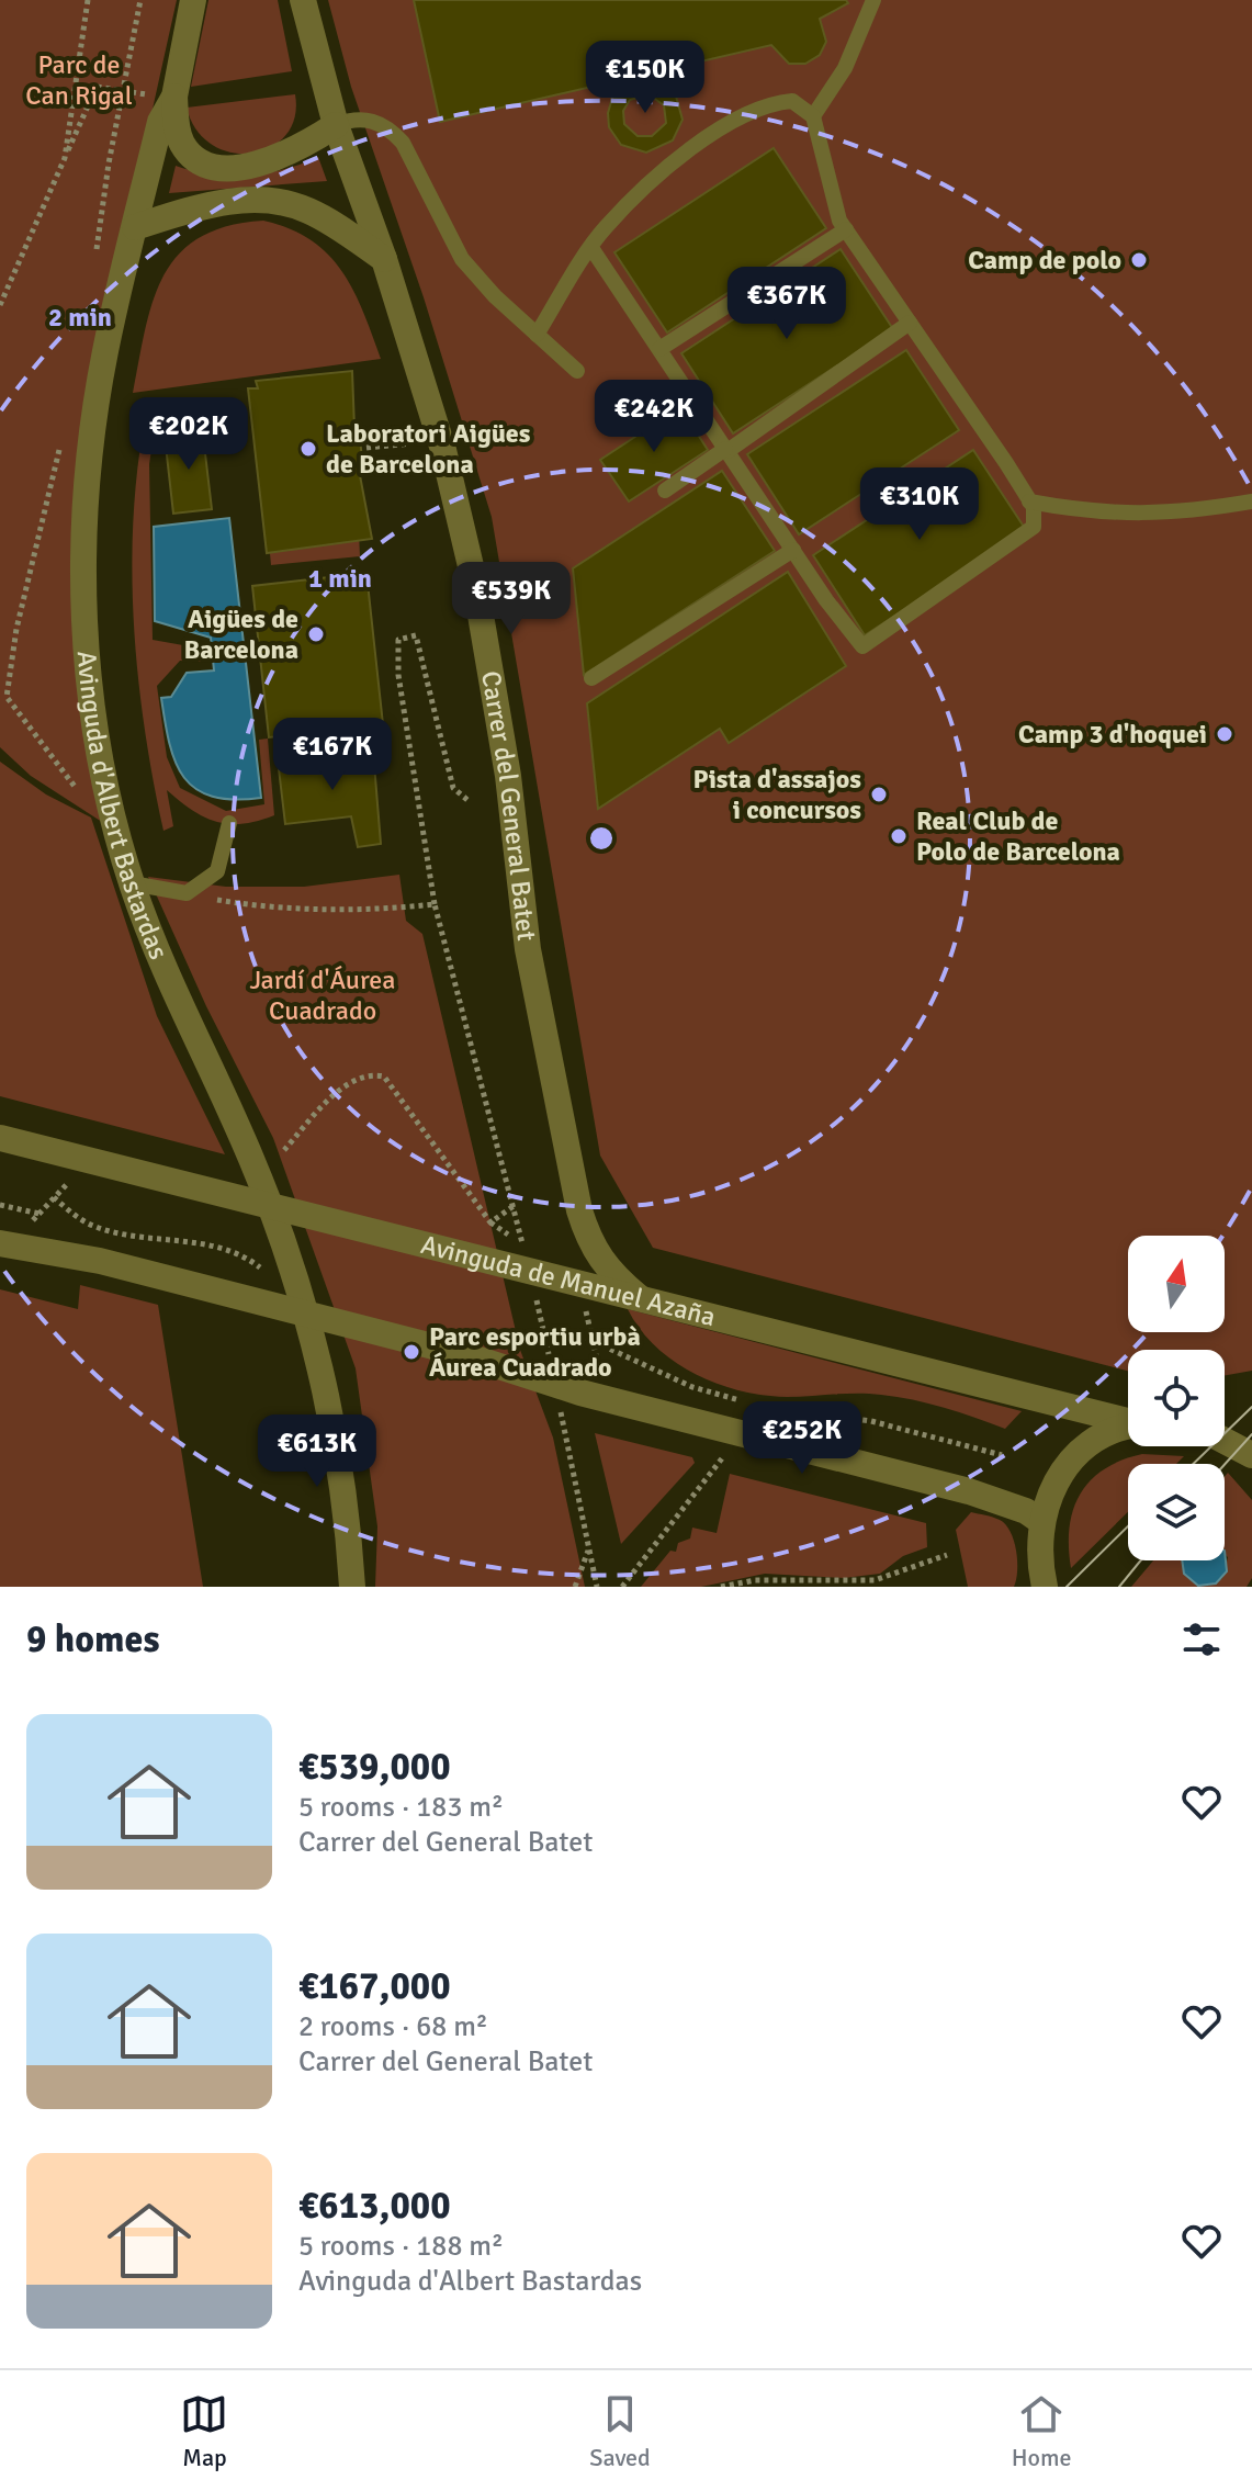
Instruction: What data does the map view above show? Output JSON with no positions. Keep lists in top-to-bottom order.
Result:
{
  "streets": {
    "street": ["Avinguda d'Albert Bastardas", "Carrer del General Batet", "Avinguda de Manuel Azaña"]
  },
  "crossings": [
    ["Carrer del General Batet", "Avinguda de Manuel Azaña"]
  ],
  "parks": ["Parc de Can Rigal", "Jardí d'Áurea Cuadrado"],
  "places": [
    "Camp de polo",
    "Laboratori Aigües de Barcelona",
    "Aigües de Barcelona",
    "Camp 3 d'hoquei",
    "Pista d'assajos i concursos",
    "Real Club de Polo de Barcelona",
    "Parc esportiu urbà Áurea Cuadrado"
  ],
  "north": "top",
  "page": {
    "price": [
      "€150K",
      "€367K",
      "€242K",
      "€202K",
      "€310K",
      "€539K",
      "€167K",
      "€252K",
      "€613K"
    ],
    "heading": "9 homes",
    "list": [
      {
        "name": "€539,000",
        "note": "5 rooms · 183 m² · Carrer del General Batet"
      },
      {
        "name": "€167,000",
        "note": "2 rooms · 68 m² · Carrer del General Batet"
      },
      {
        "name": "€613,000",
        "note": "5 rooms · 188 m² · Avinguda d'Albert Bastardas"
      }
    ],
    "tabs": ["Map", "Saved", "Home"]
  },
  "rings": ["2 min", "1 min"]
}
